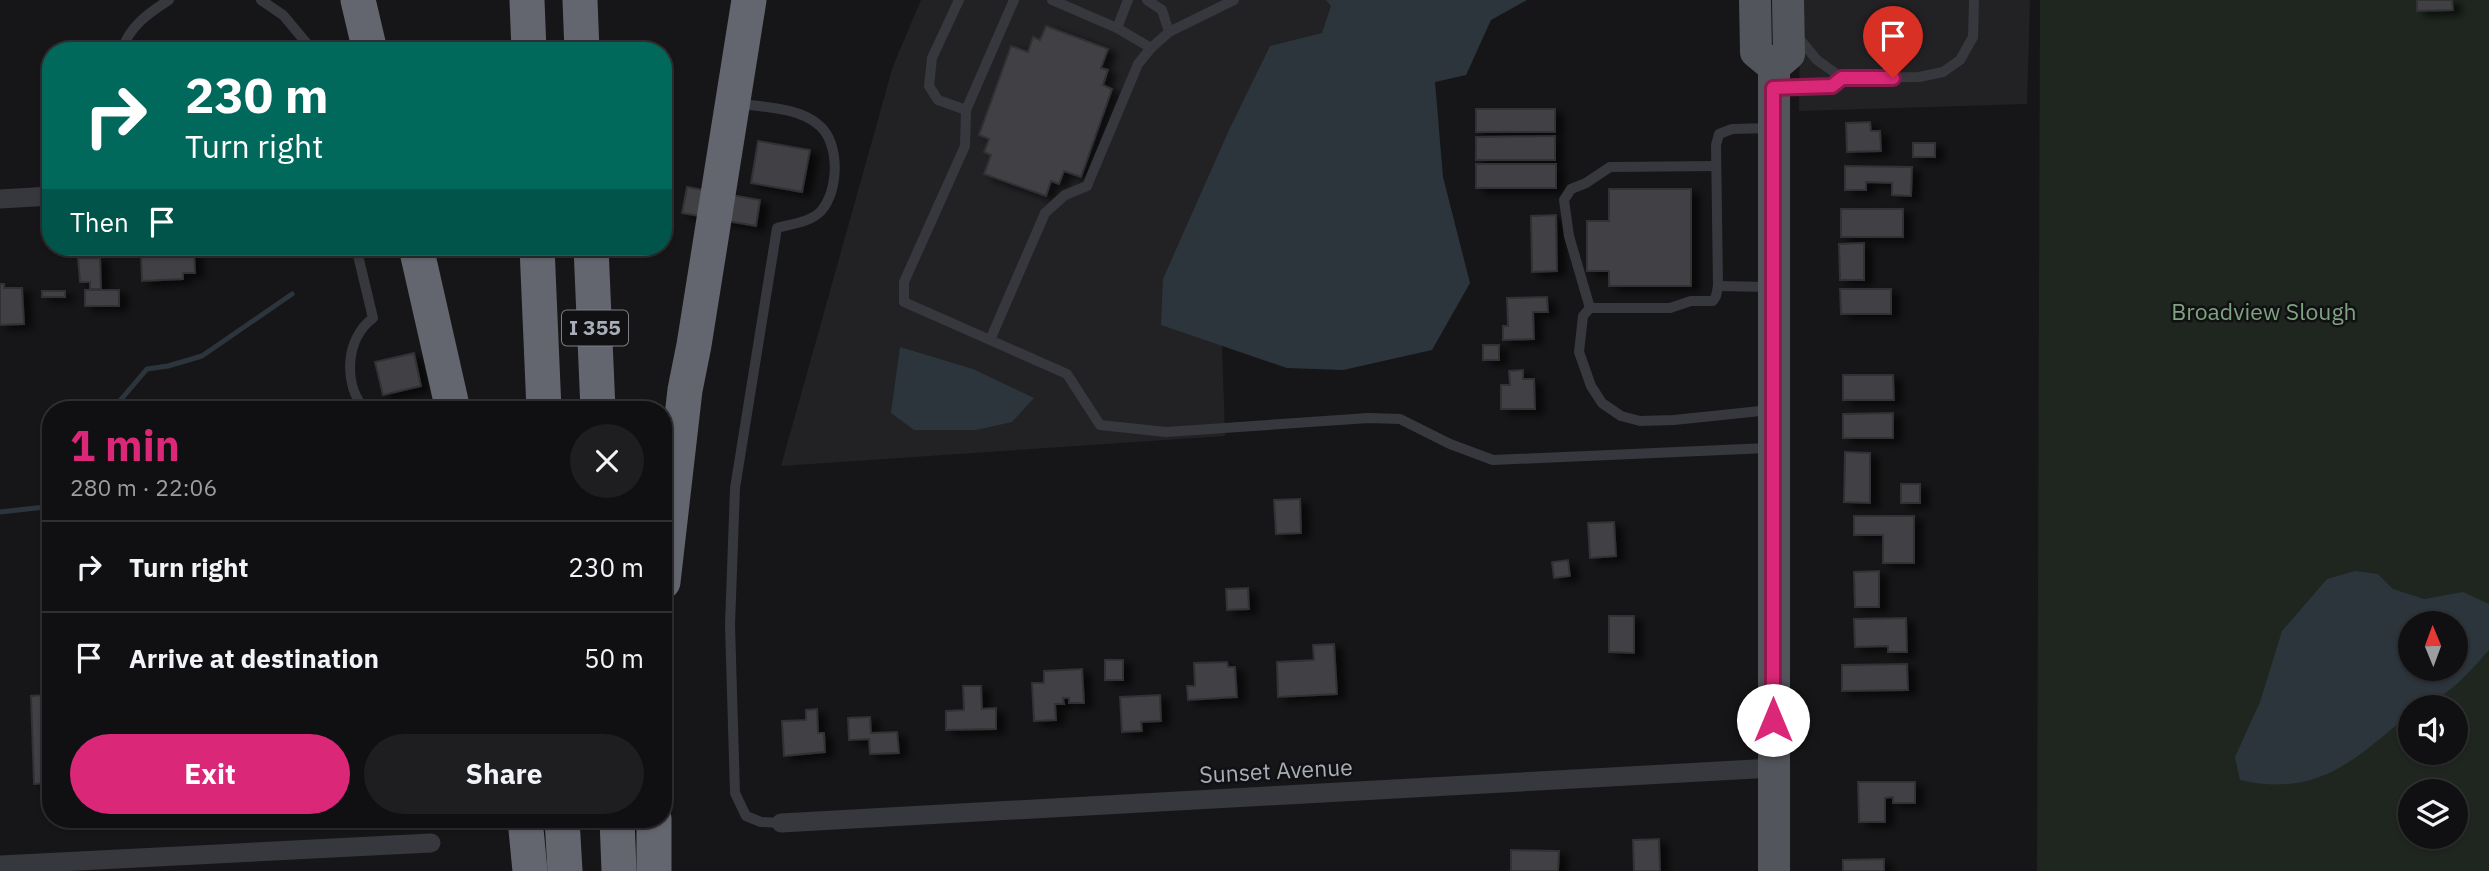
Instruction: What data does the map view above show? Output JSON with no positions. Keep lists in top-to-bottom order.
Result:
{
  "streets": {
    "highway": ["I 355"],
    "street": ["Sunset Avenue"]
  },
  "parks": ["Broadview Slough"],
  "north": "top",
  "page": {
    "turn": ["230 m", "Turn right"],
    "then": "Then",
    "heading": ["1 min", "280 m · 22:06"],
    "list": [
      {
        "name": "Turn right",
        "value": "230 m"
      },
      {
        "name": "Arrive at destination",
        "value": "50 m"
      }
    ],
    "buttons": ["Exit", "Share"]
  }
}
